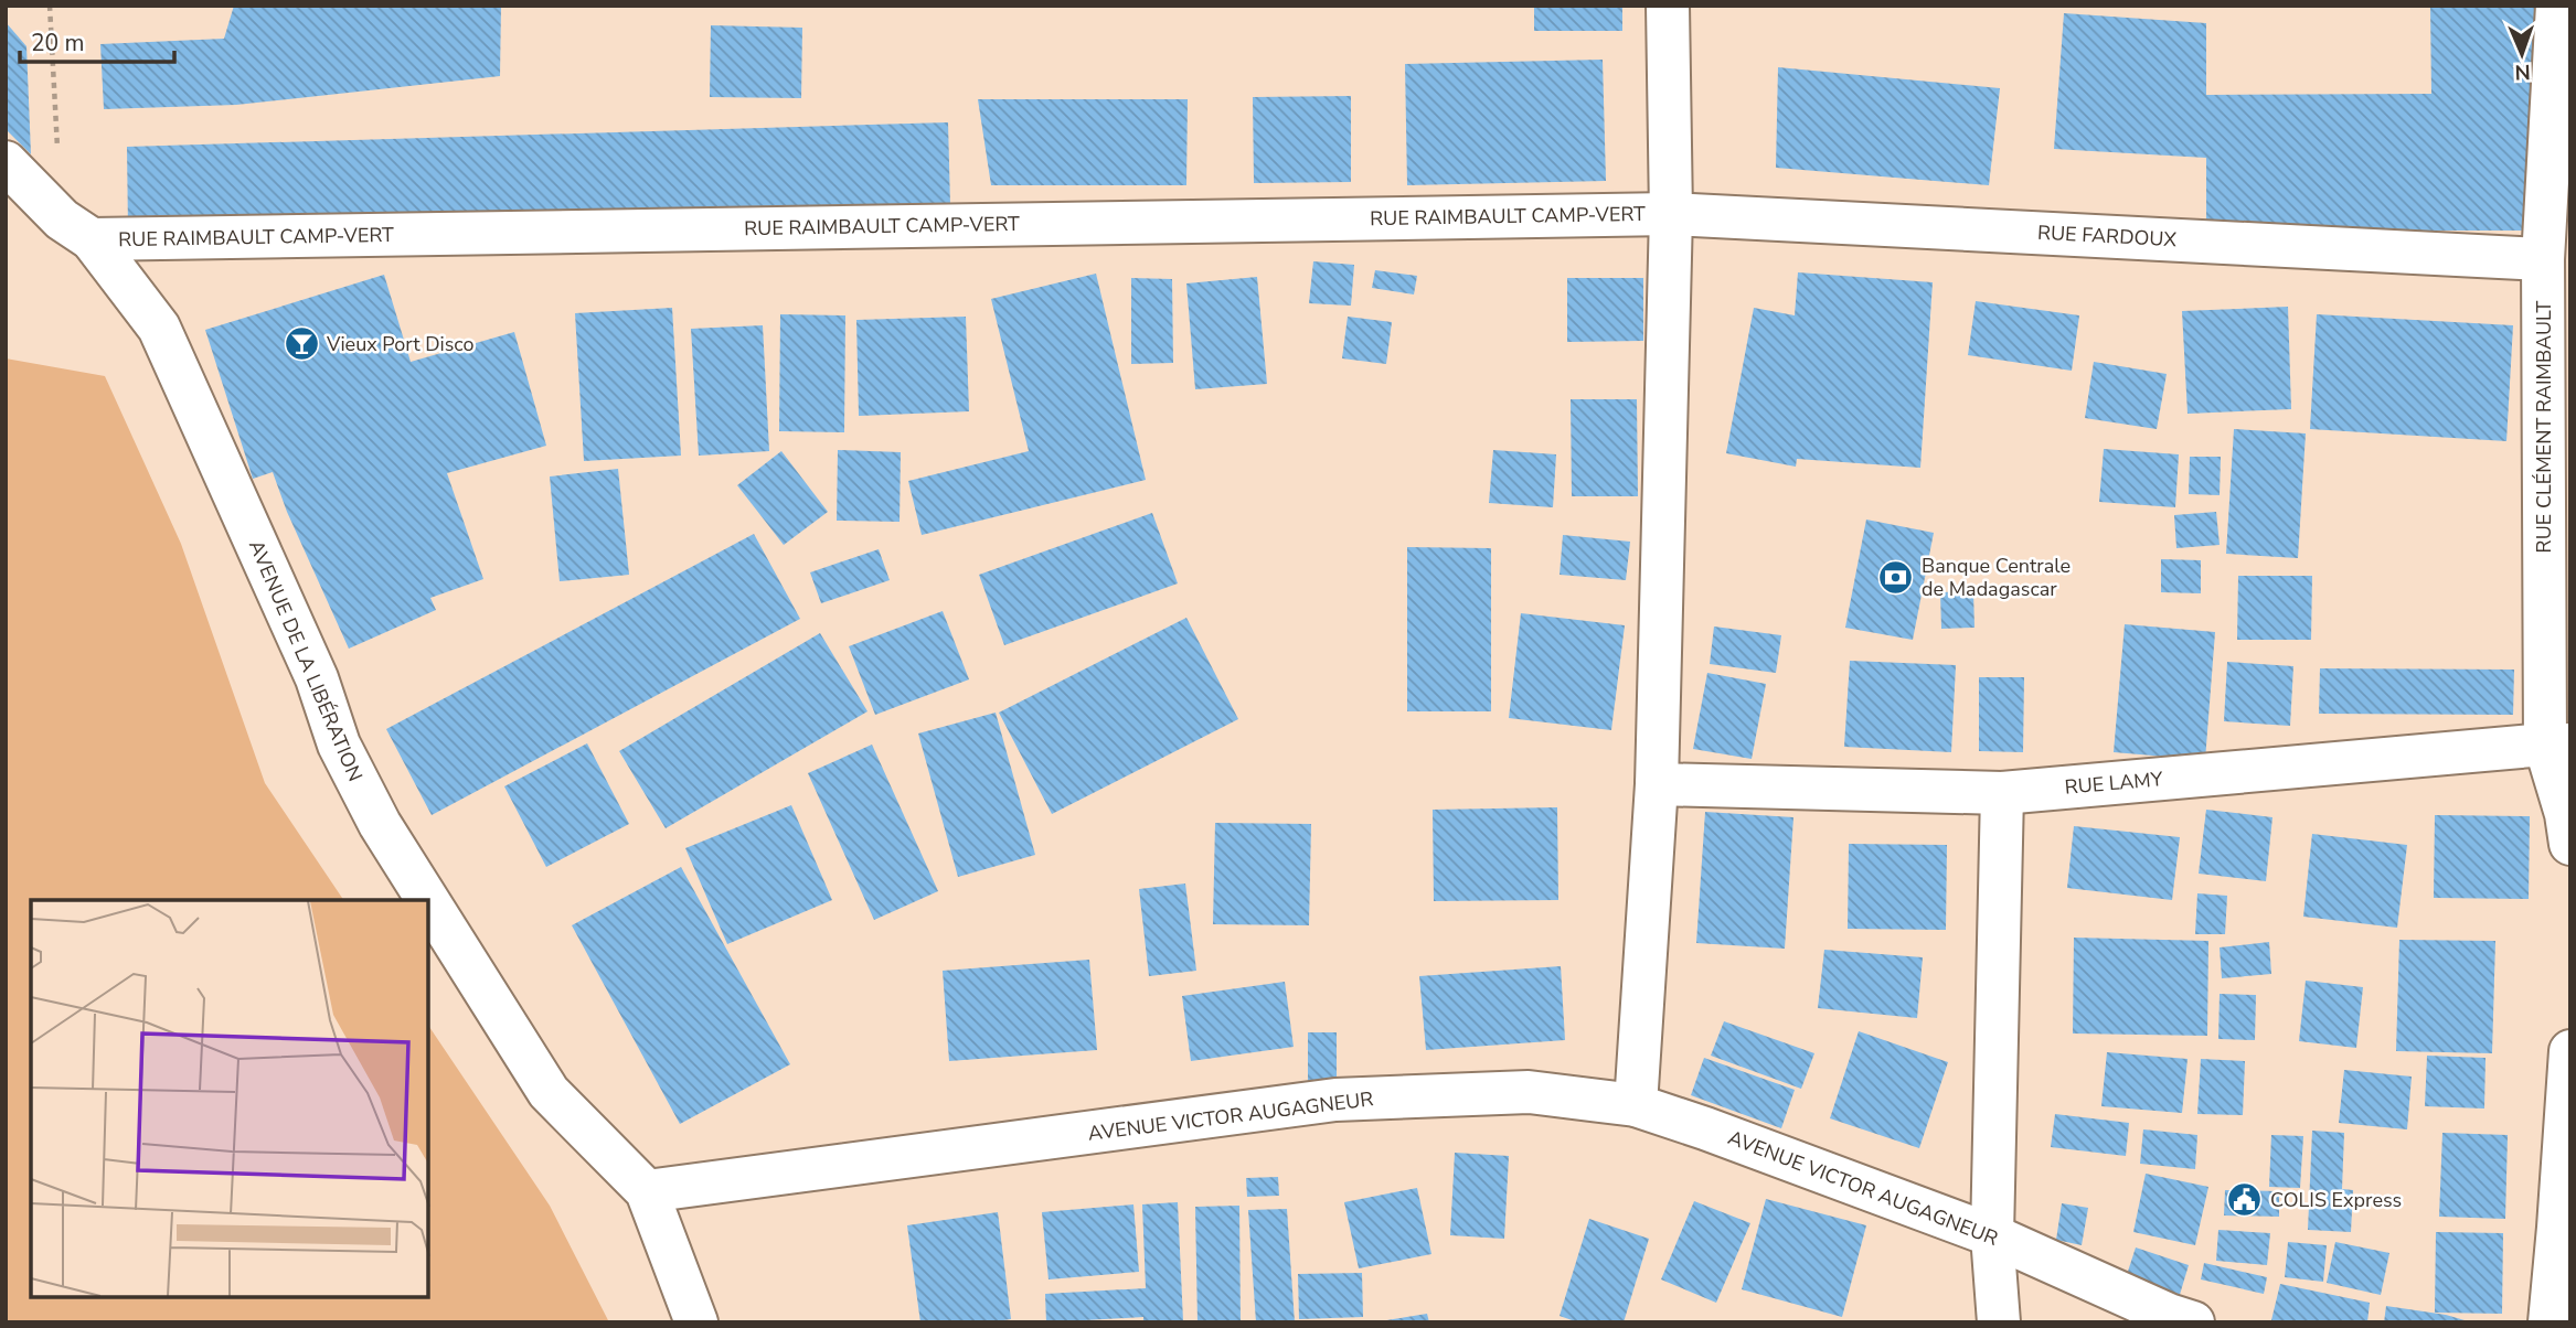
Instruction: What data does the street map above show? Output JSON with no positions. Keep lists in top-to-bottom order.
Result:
{
  "streets": {
    "street": [
      "RUE RAIMBAULT CAMP-VERT",
      "RUE FARDOUX",
      "RUE CLÉMENT RAIMBAULT",
      "AVENUE DE LA LIBÉRATION",
      "RUE LAMY",
      "AVENUE VICTOR AUGAGNEUR"
    ]
  },
  "crossings": [
    ["RUE RAIMBAULT CAMP-VERT", "RUE FARDOUX"],
    ["RUE RAIMBAULT CAMP-VERT", "AVENUE DE LA LIBÉRATION"],
    ["RUE FARDOUX", "RUE CLÉMENT RAIMBAULT"],
    ["RUE CLÉMENT RAIMBAULT", "RUE LAMY"],
    ["AVENUE DE LA LIBÉRATION", "AVENUE VICTOR AUGAGNEUR"]
  ],
  "places": {
    "bar": ["Vieux Port Disco"],
    "bank": ["Banque Centrale de Madagascar"],
    "public building": ["COLIS Express"]
  },
  "scale_bar": "20 m",
  "north": "bottom"
}
